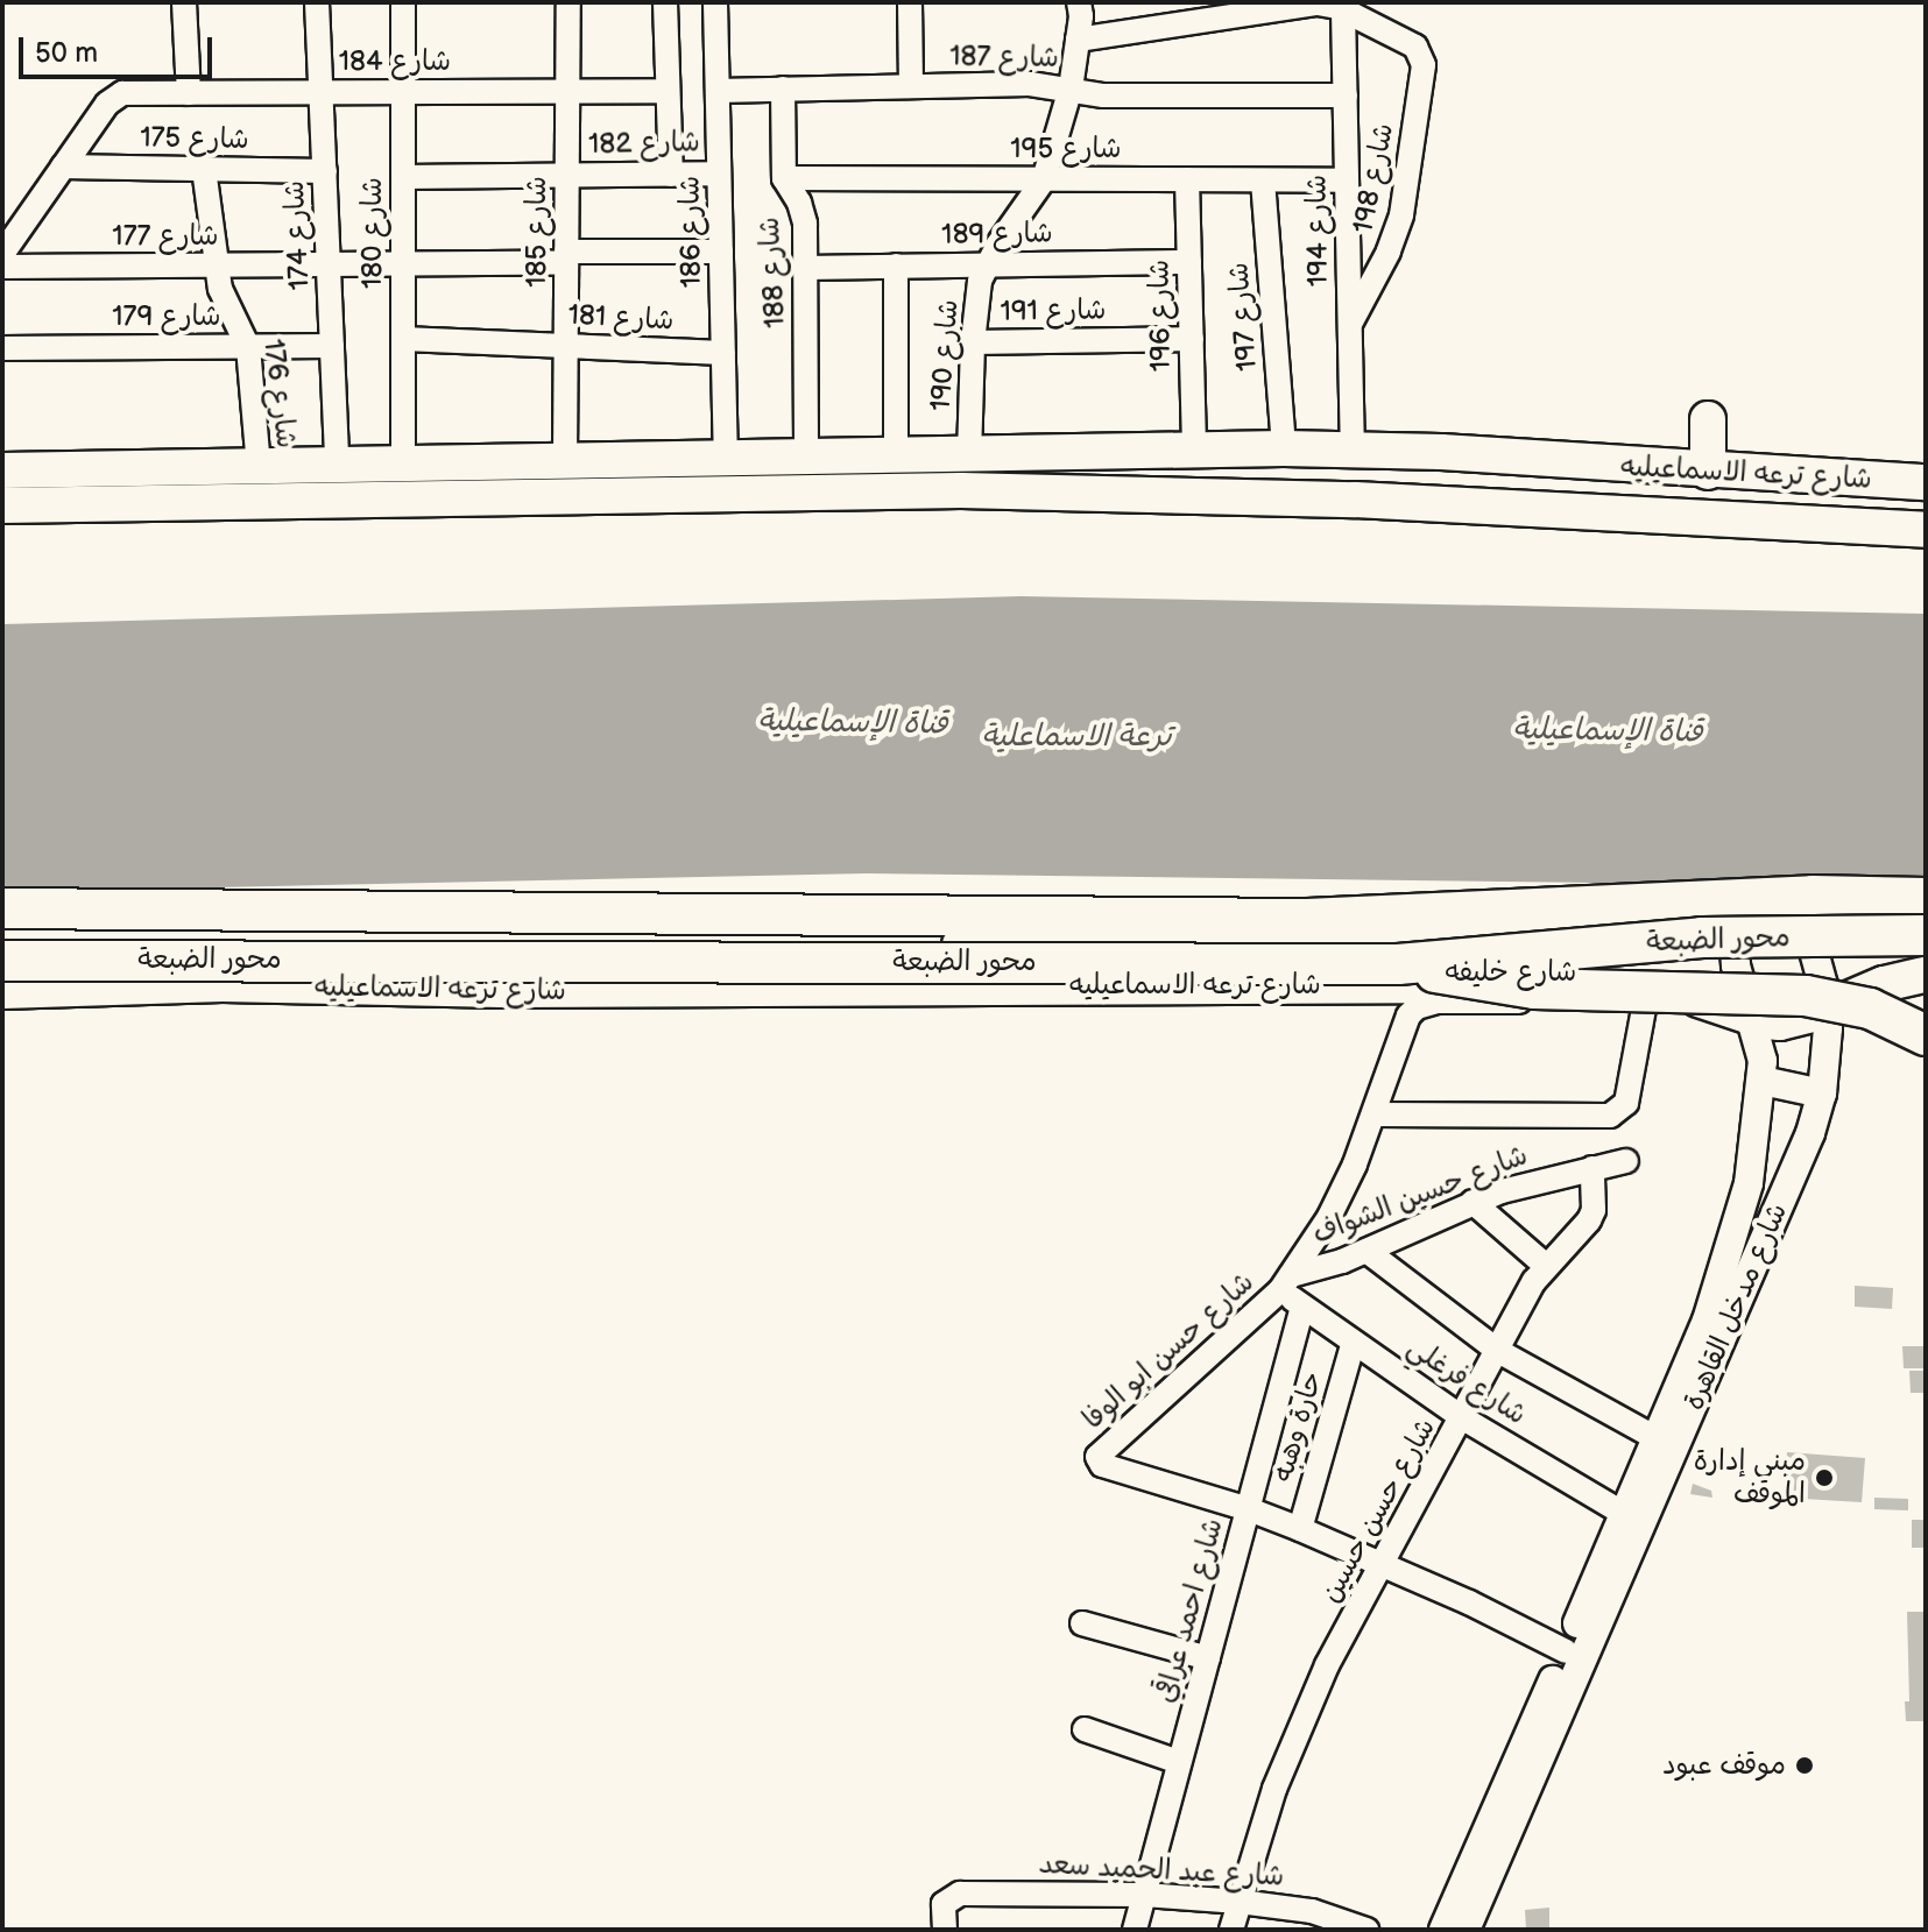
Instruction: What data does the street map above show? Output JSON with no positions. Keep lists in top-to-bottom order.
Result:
{
  "streets": {
    "highway": ["محور الضبعة"],
    "main road": ["شارع ترعه الاسماعيليه"],
    "street": [
      "شارع 187",
      "شارع 184",
      "شارع 175",
      "شارع 182",
      "شارع 195",
      "شارع 198",
      "شارع 194",
      "شارع 185",
      "شارع 186",
      "شارع 180",
      "شارع 189",
      "شارع 174",
      "شارع 177",
      "شارع 188",
      "شارع 191",
      "شارع 196",
      "شارع 179",
      "شارع 197",
      "شارع 181",
      "شارع 190",
      "شارع 176",
      "شارع خليفه",
      "شارع حسين الشواف",
      "شارع مدخل القاهرة",
      "شارع حسن ابو الوفا",
      "شارع فرغلي",
      "حارة وهبه",
      "شارع حسن حسين",
      "شارع احمد عراقي",
      "شارع عبد الحميد سعد"
    ]
  },
  "crossings": [
    ["شارع 187", "شارع 194"],
    ["شارع 187", "شارع 186"],
    ["شارع 187", "شارع 188"],
    ["شارع 187", "شارع 190"],
    ["شارع 184", "شارع 175"],
    ["شارع 184", "شارع 185"],
    ["شارع 184", "شارع 180"],
    ["شارع 184", "شارع 174"],
    ["شارع 175", "شارع 174"],
    ["شارع 175", "شارع 176"],
    ["شارع 182", "شارع 185"],
    ["شارع 182", "شارع 186"],
    ["شارع 182", "شارع 180"],
    ["شارع 195", "شارع 194"],
    ["شارع 195", "شارع 188"],
    ["شارع 195", "شارع 196"],
    ["شارع 195", "شارع 197"],
    ["شارع 195", "شارع 190"],
    ["شارع 198", "شارع 194"],
    ["شارع 194", "شارع ترعه الاسماعيليه"],
    ["شارع 185", "شارع 177"],
    ["شارع 185", "شارع 181"],
    ["شارع 185", "شارع ترعه الاسماعيليه"],
    ["شارع 186", "شارع 177"],
    ["شارع 186", "شارع 181"],
    ["شارع 186", "شارع ترعه الاسماعيليه"],
    ["شارع 180", "شارع 177"],
    ["شارع 180", "شارع 181"],
    ["شارع 180", "شارع ترعه الاسماعيليه"],
    ["شارع 189", "شارع 188"],
    ["شارع 189", "شارع 196"],
    ["شارع 189", "شارع 190"],
    ["شارع 174", "شارع 177"],
    ["شارع 174", "شارع 179"],
    ["شارع 174", "شارع ترعه الاسماعيليه"],
    ["شارع 177", "شارع 176"],
    ["شارع 188", "شارع ترعه الاسماعيليه"],
    ["شارع 191", "شارع 196"],
    ["شارع 191", "شارع 190"],
    ["شارع 196", "شارع ترعه الاسماعيليه"],
    ["شارع 179", "شارع 176"],
    ["شارع 197", "شارع ترعه الاسماعيليه"],
    ["شارع 190", "شارع ترعه الاسماعيليه"],
    ["شارع 176", "شارع ترعه الاسماعيليه"],
    ["شارع ترعه الاسماعيليه", "محور الضبعة"],
    ["شارع ترعه الاسماعيليه", "شارع خليفه"],
    ["شارع ترعه الاسماعيليه", "شارع مدخل القاهرة"],
    ["شارع خليفه", "شارع حسين الشواف"],
    ["شارع خليفه", "شارع مدخل القاهرة"],
    ["شارع خليفه", "شارع حسن ابو الوفا"],
    ["شارع خليفه", "شارع فرغلي"],
    ["شارع حسين الشواف", "شارع حسن ابو الوفا"],
    ["شارع حسين الشواف", "شارع فرغلي"],
    ["شارع حسين الشواف", "شارع حسن حسين"],
    ["شارع مدخل القاهرة", "شارع فرغلي"],
    ["شارع حسن ابو الوفا", "شارع فرغلي"],
    ["شارع حسن ابو الوفا", "شارع احمد عراقي"],
    ["شارع فرغلي", "حارة وهبه"],
    ["شارع فرغلي", "شارع حسن حسين"],
    ["شارع فرغلي", "شارع احمد عراقي"],
    ["شارع حسن حسين", "شارع عبد الحميد سعد"],
    ["شارع احمد عراقي", "شارع عبد الحميد سعد"]
  ],
  "water": ["قناة الإسماعيلية", "ترعة الاسماعلية"],
  "places": ["مبنى إدارة الموقف", "موقف عبود"],
  "scale_bar": "50 m"
}
